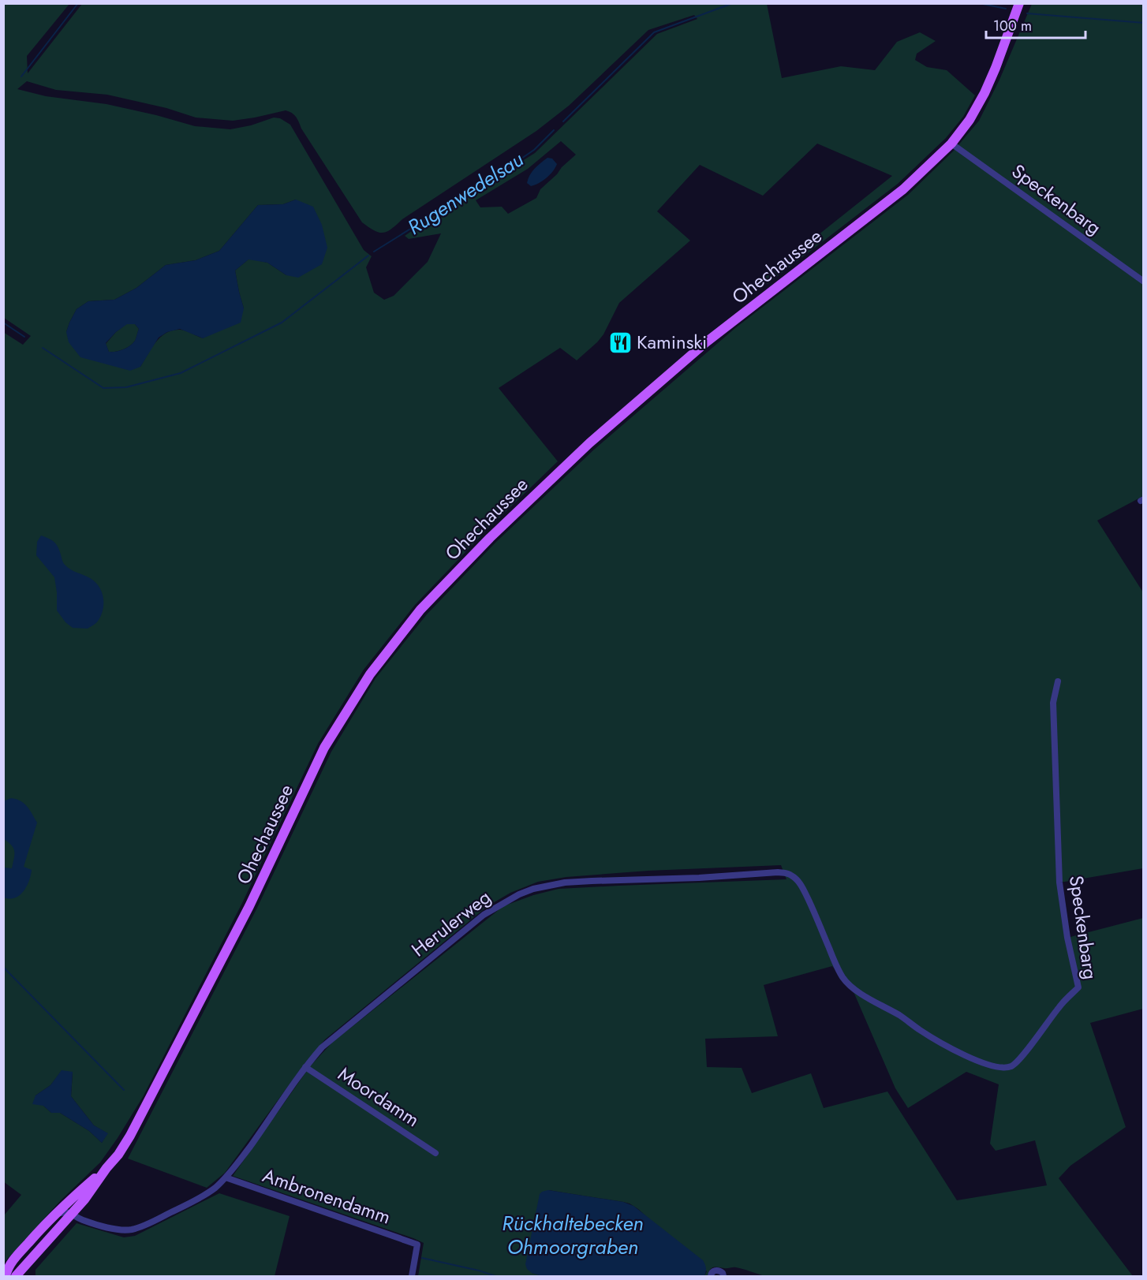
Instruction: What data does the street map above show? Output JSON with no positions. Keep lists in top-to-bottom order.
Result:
{
  "streets": {
    "main road": ["Ohechaussee"],
    "street": [
      "Speckenbarg",
      "Herulerweg",
      "Moordamm",
      "Ambronendamm"
    ]
  },
  "crossings": [
    ["Speckenbarg", "Ohechaussee"],
    ["Speckenbarg", "Herulerweg"],
    ["Herulerweg", "Moordamm"],
    ["Herulerweg", "Ambronendamm"]
  ],
  "water": ["Rugenwedelsau", "Rückhaltebecken Ohmoorgraben"],
  "places": {
    "restaurant": ["Kaminski"]
  },
  "scale_bar": "100 m"
}
